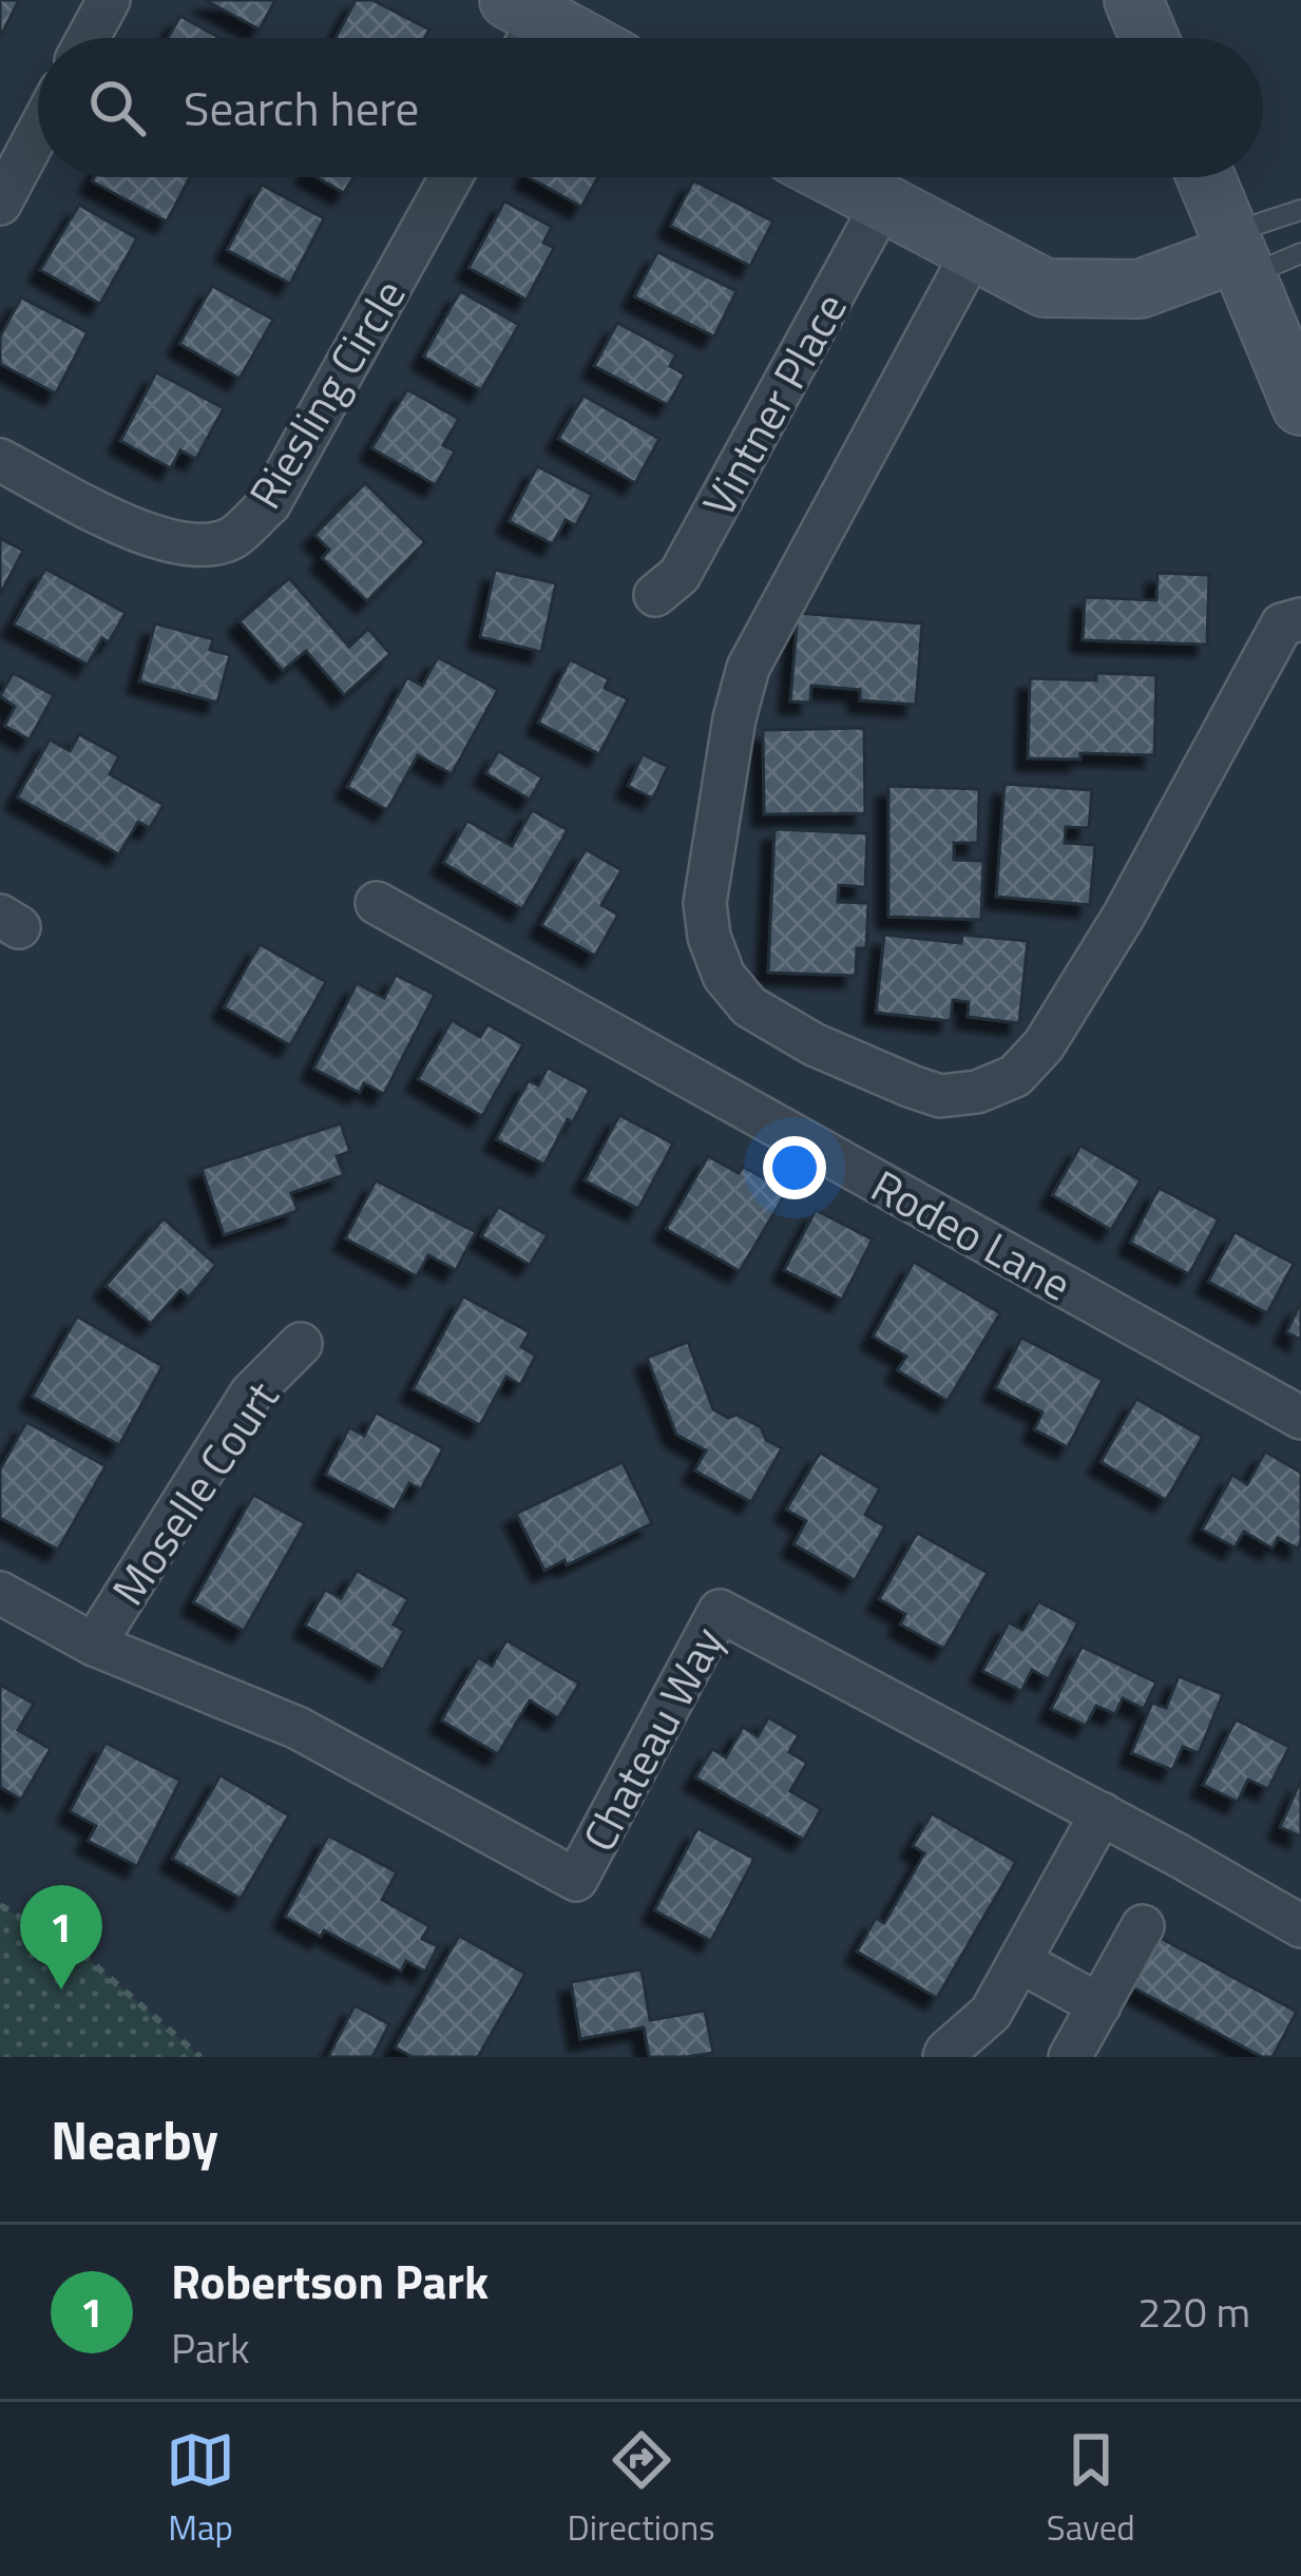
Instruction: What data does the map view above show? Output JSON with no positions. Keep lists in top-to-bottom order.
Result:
{
  "streets": {
    "street": [
      "Riesling Circle",
      "Vintner Place",
      "Rodeo Lane",
      "Moselle Court",
      "Chateau Way"
    ]
  },
  "crossings": [
    ["Moselle Court", "Chateau Way"]
  ],
  "page": {
    "search": "Search here",
    "pins": "1",
    "heading": "Nearby",
    "list": [
      {
        "mark": "1",
        "name": "Robertson Park",
        "note": "Park",
        "value": "220 m"
      }
    ],
    "nav": ["Map", "Directions", "Saved"]
  }
}
